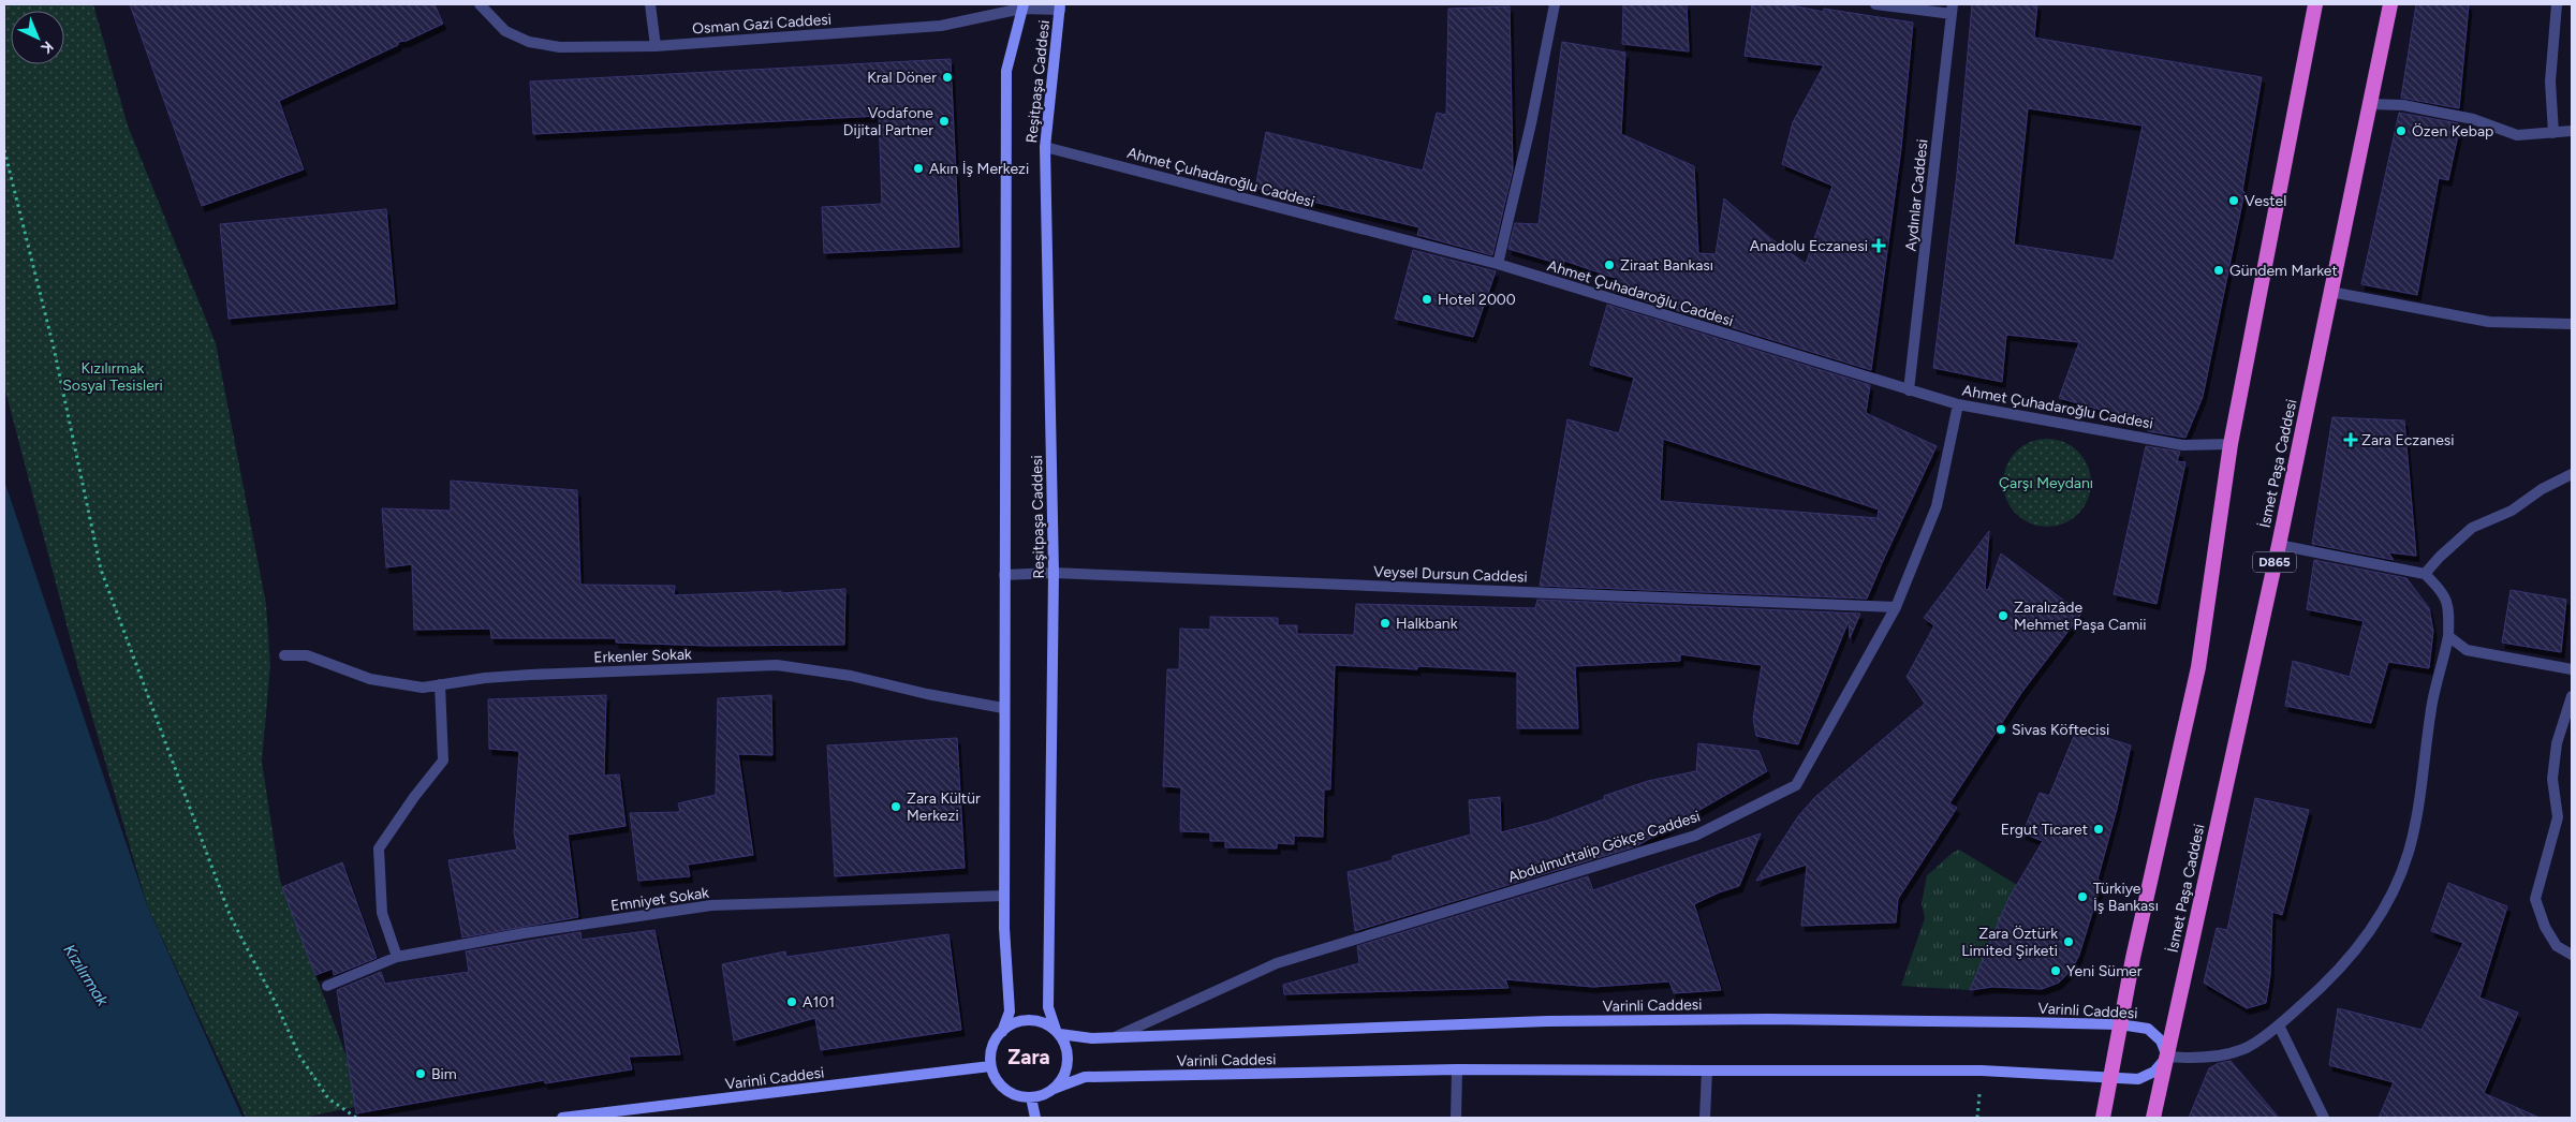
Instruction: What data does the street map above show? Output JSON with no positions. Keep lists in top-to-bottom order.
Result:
{
  "streets": {
    "highway": ["İsmet Paşa Caddesi", "D865"],
    "main road": ["Reşitpaşa Caddesi", "Varinli Caddesi"],
    "street": [
      "Osman Gazi Caddesi",
      "Ahmet Çuhadaroğlu Caddesi",
      "Aydınlar Caddesi",
      "Veysel Dursun Caddesi",
      "Erkenler Sokak",
      "Abdulmuttalip Gökçe Caddesi",
      "Emniyet Sokak"
    ]
  },
  "crossings": [
    ["Osman Gazi Caddesi", "Reşitpaşa Caddesi"],
    ["Reşitpaşa Caddesi", "Ahmet Çuhadaroğlu Caddesi"],
    ["Reşitpaşa Caddesi", "Veysel Dursun Caddesi"],
    ["Reşitpaşa Caddesi", "Varinli Caddesi"],
    ["Ahmet Çuhadaroğlu Caddesi", "Aydınlar Caddesi"],
    ["Ahmet Çuhadaroğlu Caddesi", "Abdulmuttalip Gökçe Caddesi"],
    ["İsmet Paşa Caddesi", "Varinli Caddesi"],
    ["Veysel Dursun Caddesi", "Abdulmuttalip Gökçe Caddesi"],
    ["Abdulmuttalip Gökçe Caddesi", "Varinli Caddesi"]
  ],
  "districts": ["Zara"],
  "water": ["Kızılırmak"],
  "parks": ["Kızılırmak Sosyal Tesisleri", "Çarşı Meydanı"],
  "places": {
    "other": [
      "Kral Döner",
      "Vodafone Dijital Partner",
      "Özen Kebap",
      "Akın İş Merkezi",
      "Vestel",
      "Ziraat Bankası",
      "Gündem Market",
      "Hotel 2000",
      "Zaralızâde Mehmet Paşa Camii",
      "Halkbank",
      "Sivas Köftecisi",
      "Zara Kültür Merkezi",
      "Ergut Ticaret",
      "Türkiye İş Bankası",
      "Zara Öztürk Limited Şirketi",
      "Yeni Sümer",
      "A101",
      "Bim"
    ],
    "health": ["Anadolu Eczanesi", "Zara Eczanesi"]
  },
  "north": "bottom right"
}
